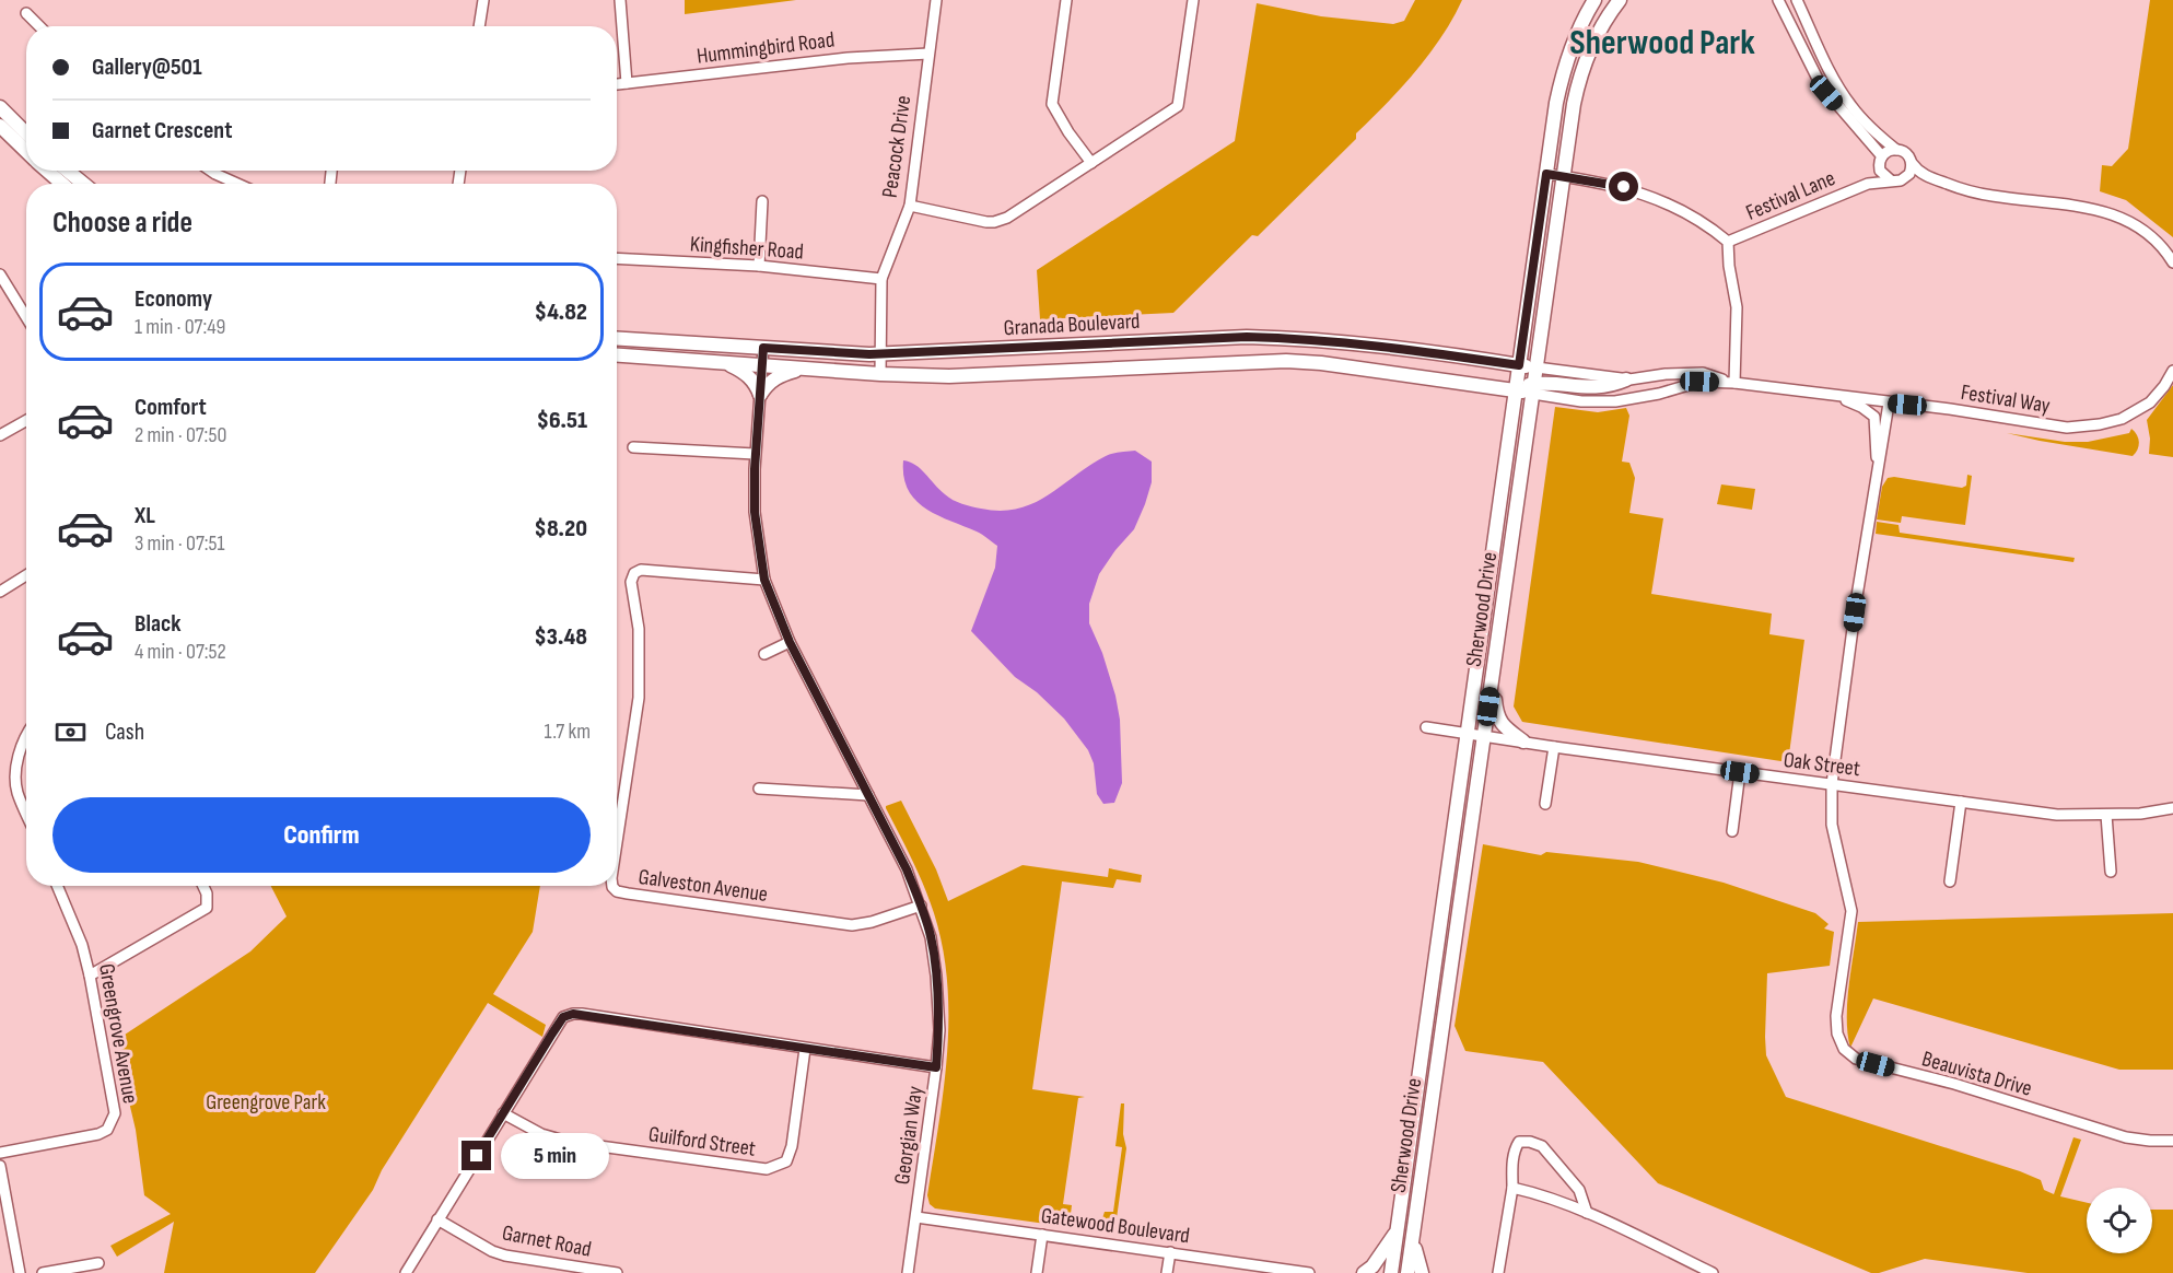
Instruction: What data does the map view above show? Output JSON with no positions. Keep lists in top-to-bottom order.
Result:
{
  "streets": {
    "main road": ["Granada Boulevard", "Sherwood Drive"],
    "street": [
      "Hummingbird Road",
      "Peacock Drive",
      "Festival Lane",
      "Kingfisher Road",
      "Festival Way",
      "Oak Street",
      "Galveston Avenue",
      "Greengrove Avenue",
      "Beauvista Drive",
      "Georgian Way",
      "Guilford Street",
      "Gatewood Boulevard",
      "Garnet Road"
    ]
  },
  "crossings": [
    ["Hummingbird Road", "Peacock Drive"],
    ["Peacock Drive", "Kingfisher Road"],
    ["Peacock Drive", "Granada Boulevard"],
    ["Granada Boulevard", "Festival Way"],
    ["Granada Boulevard", "Sherwood Drive"],
    ["Granada Boulevard", "Georgian Way"],
    ["Festival Way", "Sherwood Drive"],
    ["Sherwood Drive", "Oak Street"],
    ["Oak Street", "Beauvista Drive"],
    ["Galveston Avenue", "Georgian Way"],
    ["Georgian Way", "Gatewood Boulevard"]
  ],
  "districts": ["Sherwood Park"],
  "parks": ["Greengrove Park"],
  "page": {
    "banner": ["Gallery@501", "Garnet Crescent"],
    "heading": "Choose a ride",
    "list": [
      {
        "name": "Economy",
        "note": "1 min · 07:49",
        "value": "$4.82"
      },
      {
        "name": "Comfort",
        "note": "2 min · 07:50",
        "value": "$6.51"
      },
      {
        "name": "XL",
        "note": "3 min · 07:51",
        "value": "$8.20"
      },
      {
        "name": "Black",
        "note": "4 min · 07:52",
        "value": "$3.48"
      }
    ],
    "pay": ["Cash", "1.7 km"],
    "buttons": "Confirm",
    "bubble": "5 min"
  }
}
